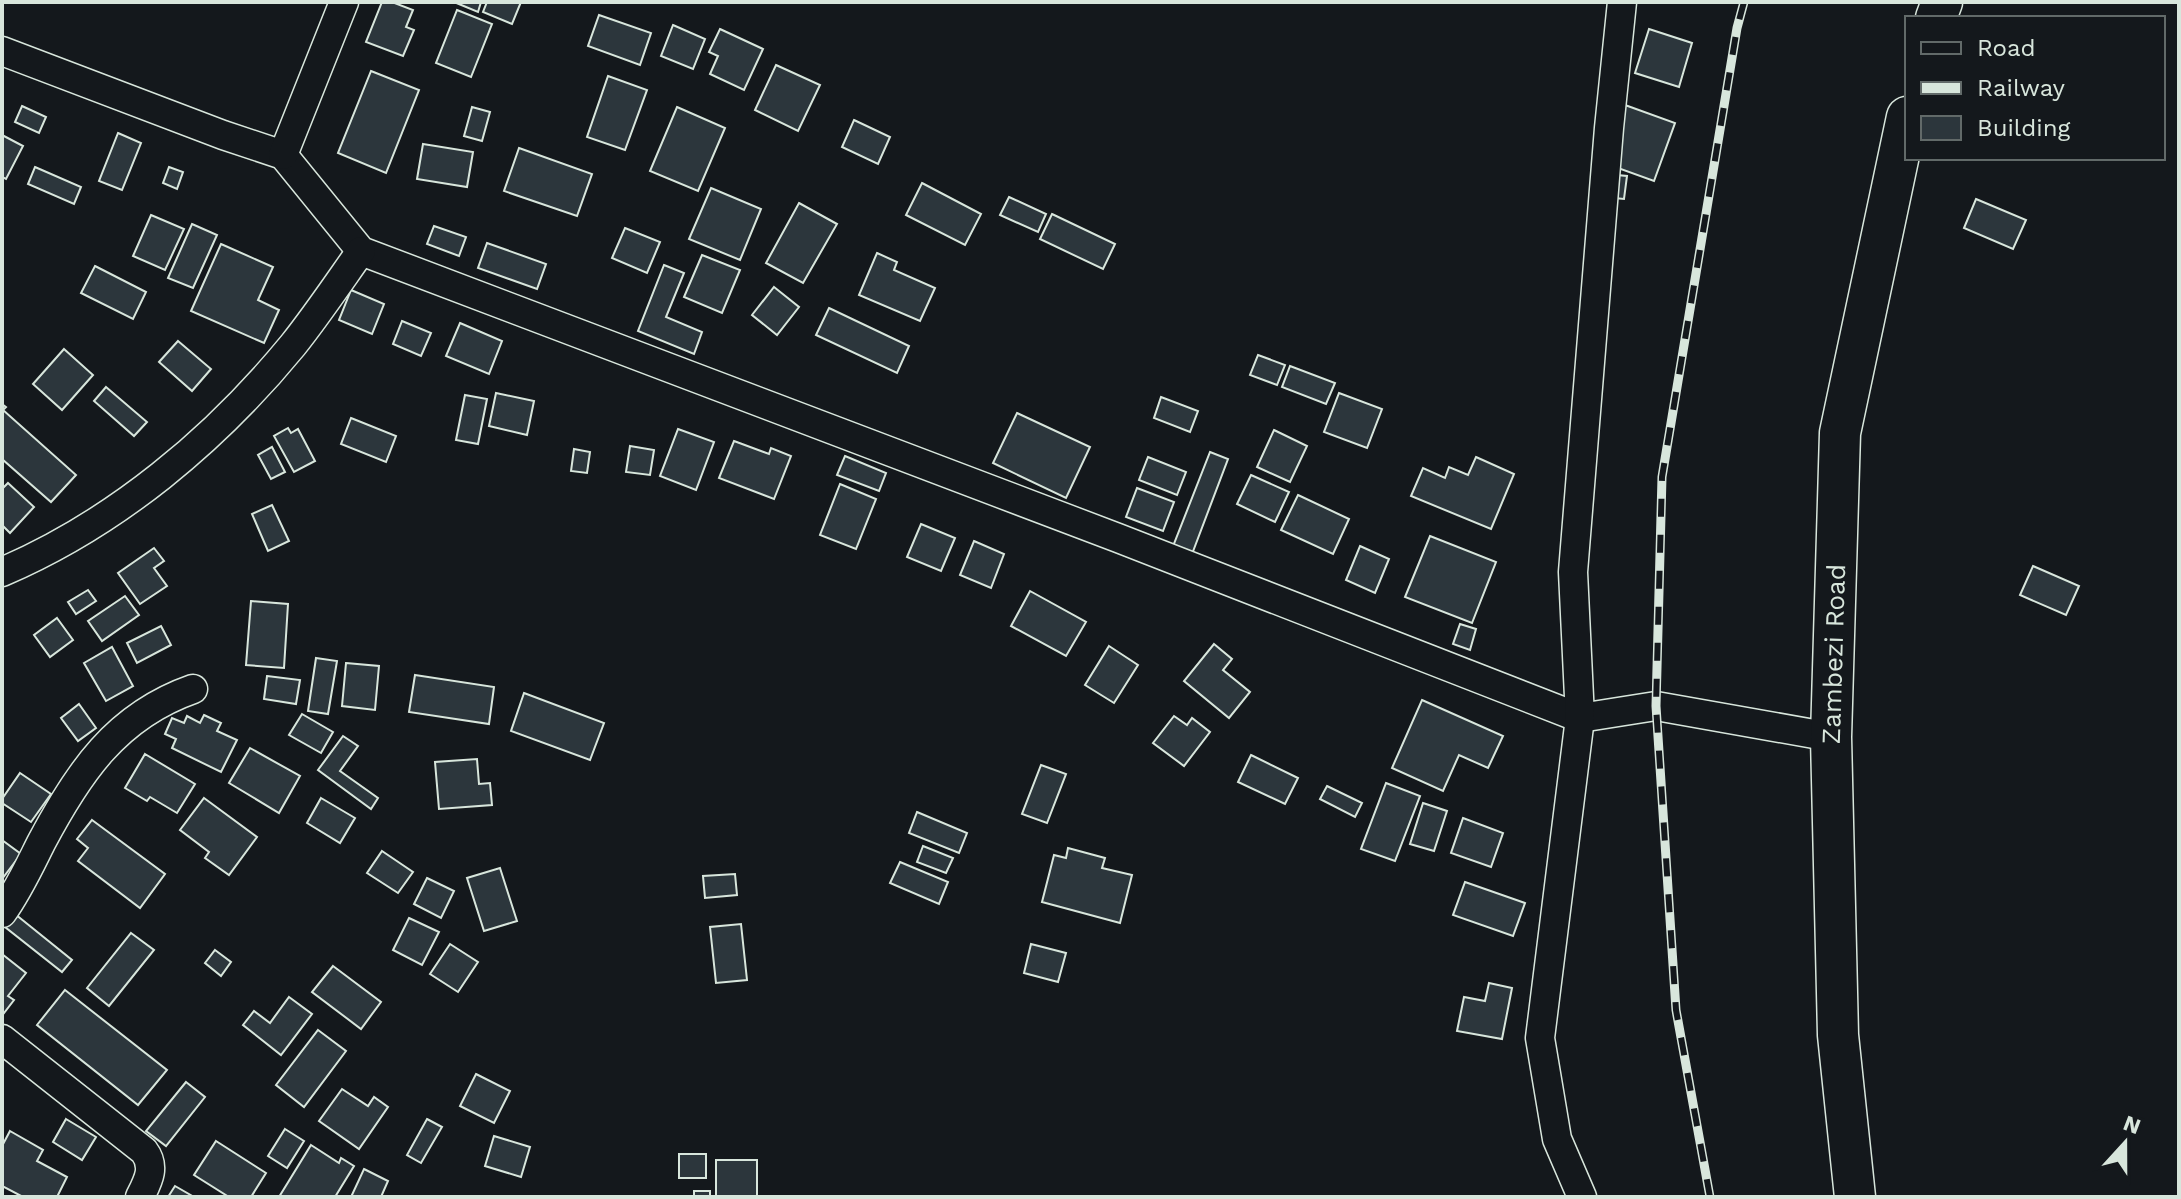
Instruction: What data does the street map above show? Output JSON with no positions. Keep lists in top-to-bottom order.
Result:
{
  "streets": {
    "main road": ["Zambezi Road"]
  },
  "legend": ["Road", "Railway", "Building"],
  "north": "top"
}
